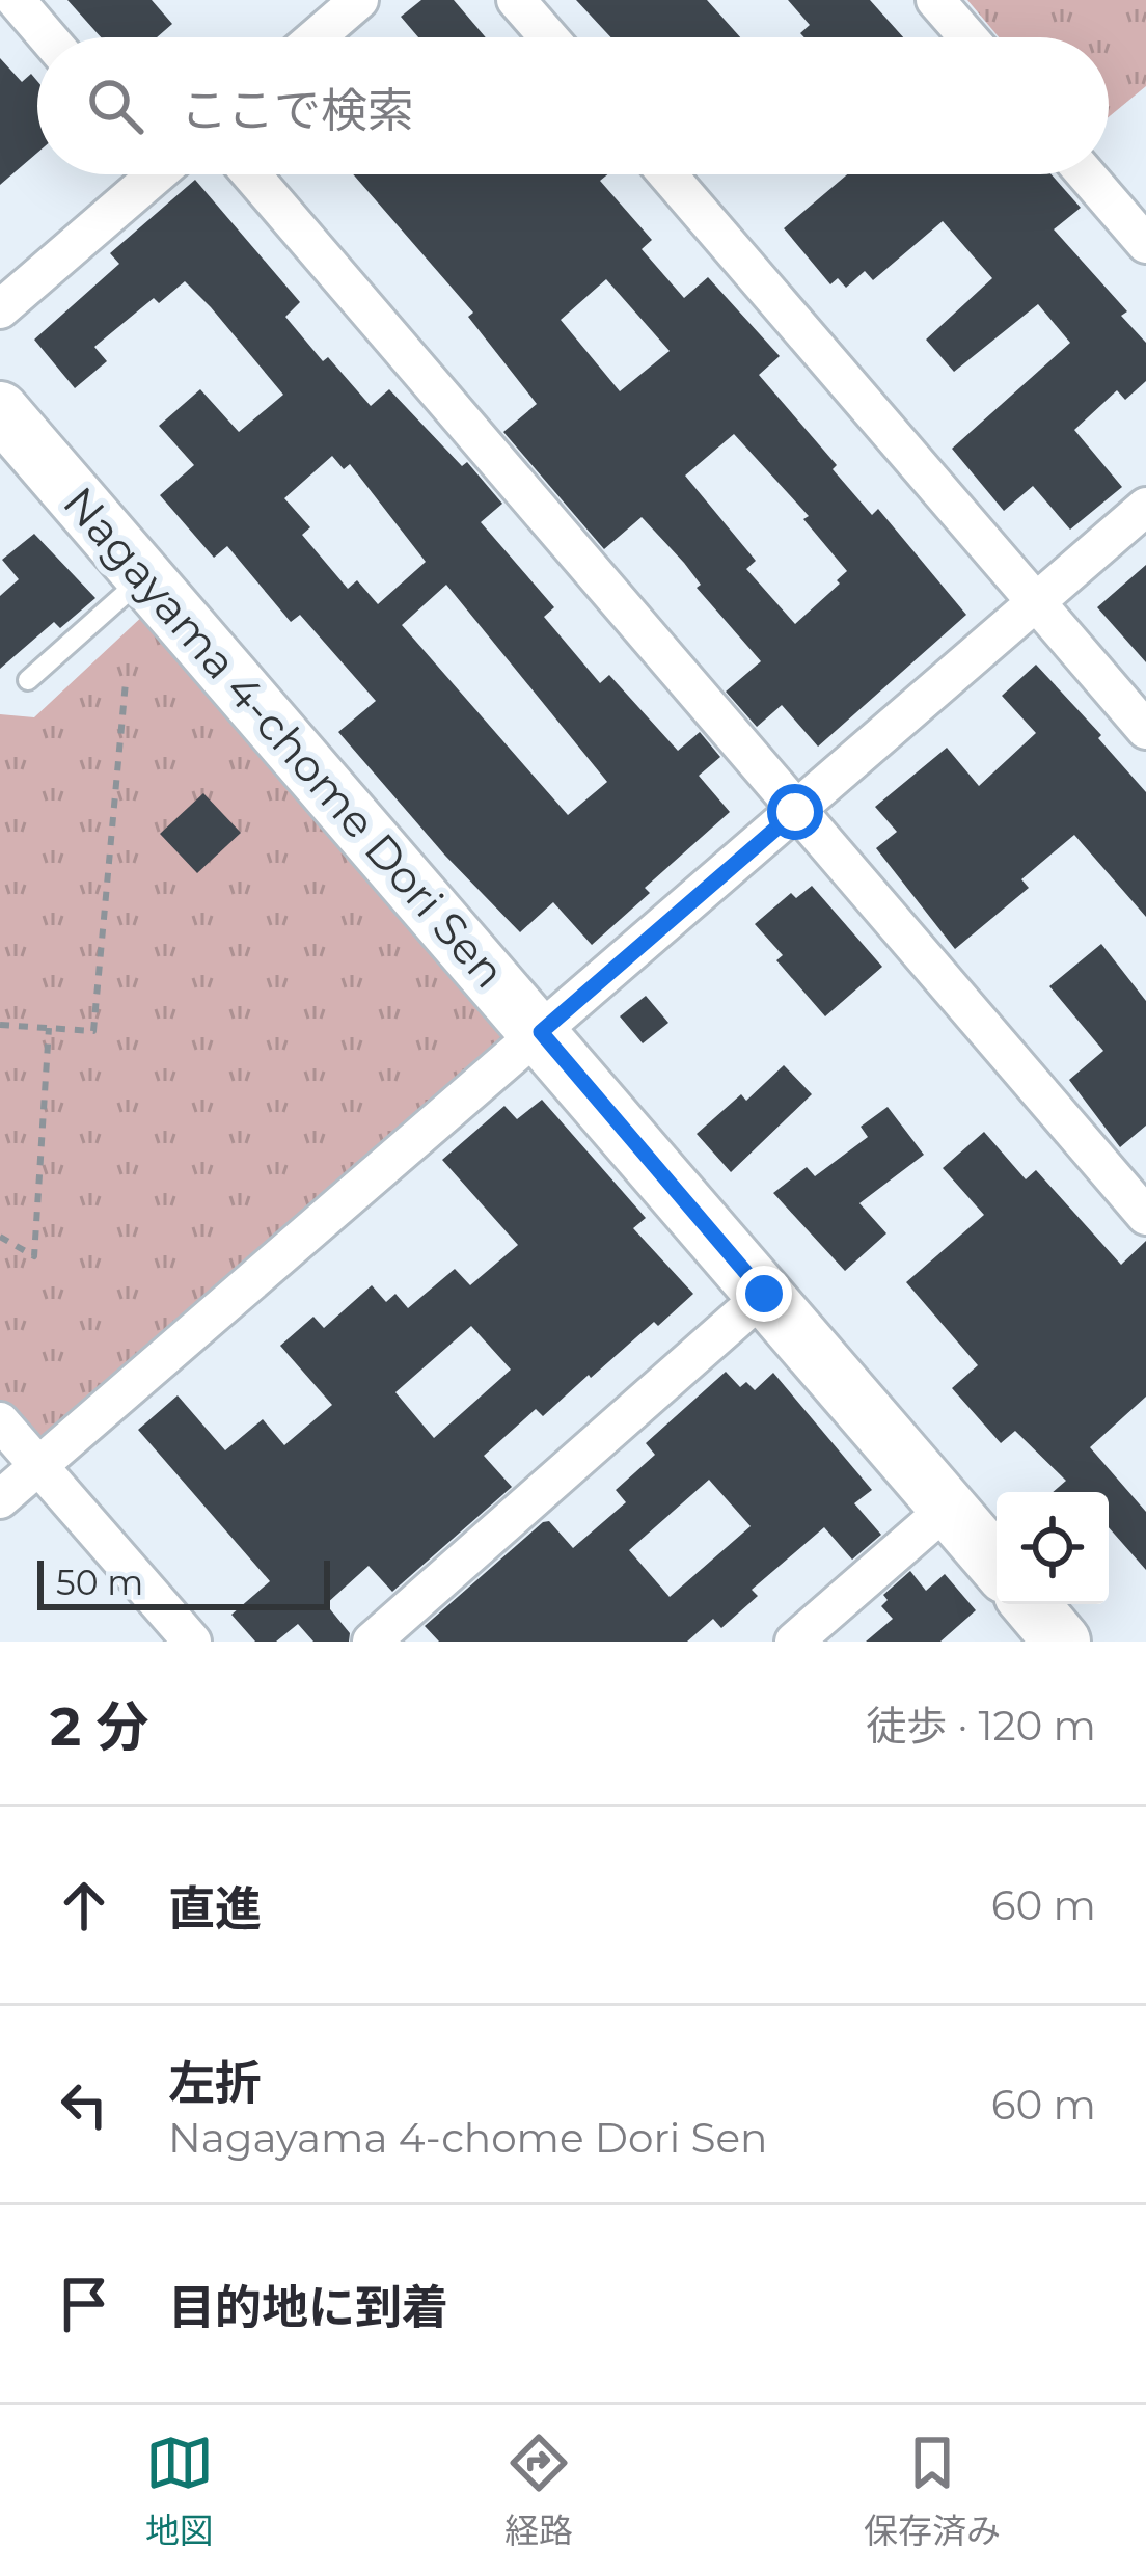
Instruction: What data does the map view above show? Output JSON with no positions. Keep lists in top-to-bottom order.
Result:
{
  "streets": {
    "street": ["Nagayama 4-chome Dori Sen"]
  },
  "scale_bar": "50 m",
  "page": {
    "search": "ここで検索",
    "scale": "50 m",
    "heading": ["2 分", "徒歩 · 120 m"],
    "list": [
      ["直進", "60 m"],
      ["左折", "Nagayama 4-chome Dori Sen", "60 m"],
      "目的地に到着"
    ],
    "nav": ["地図", "経路", "保存済み"]
  }
}
